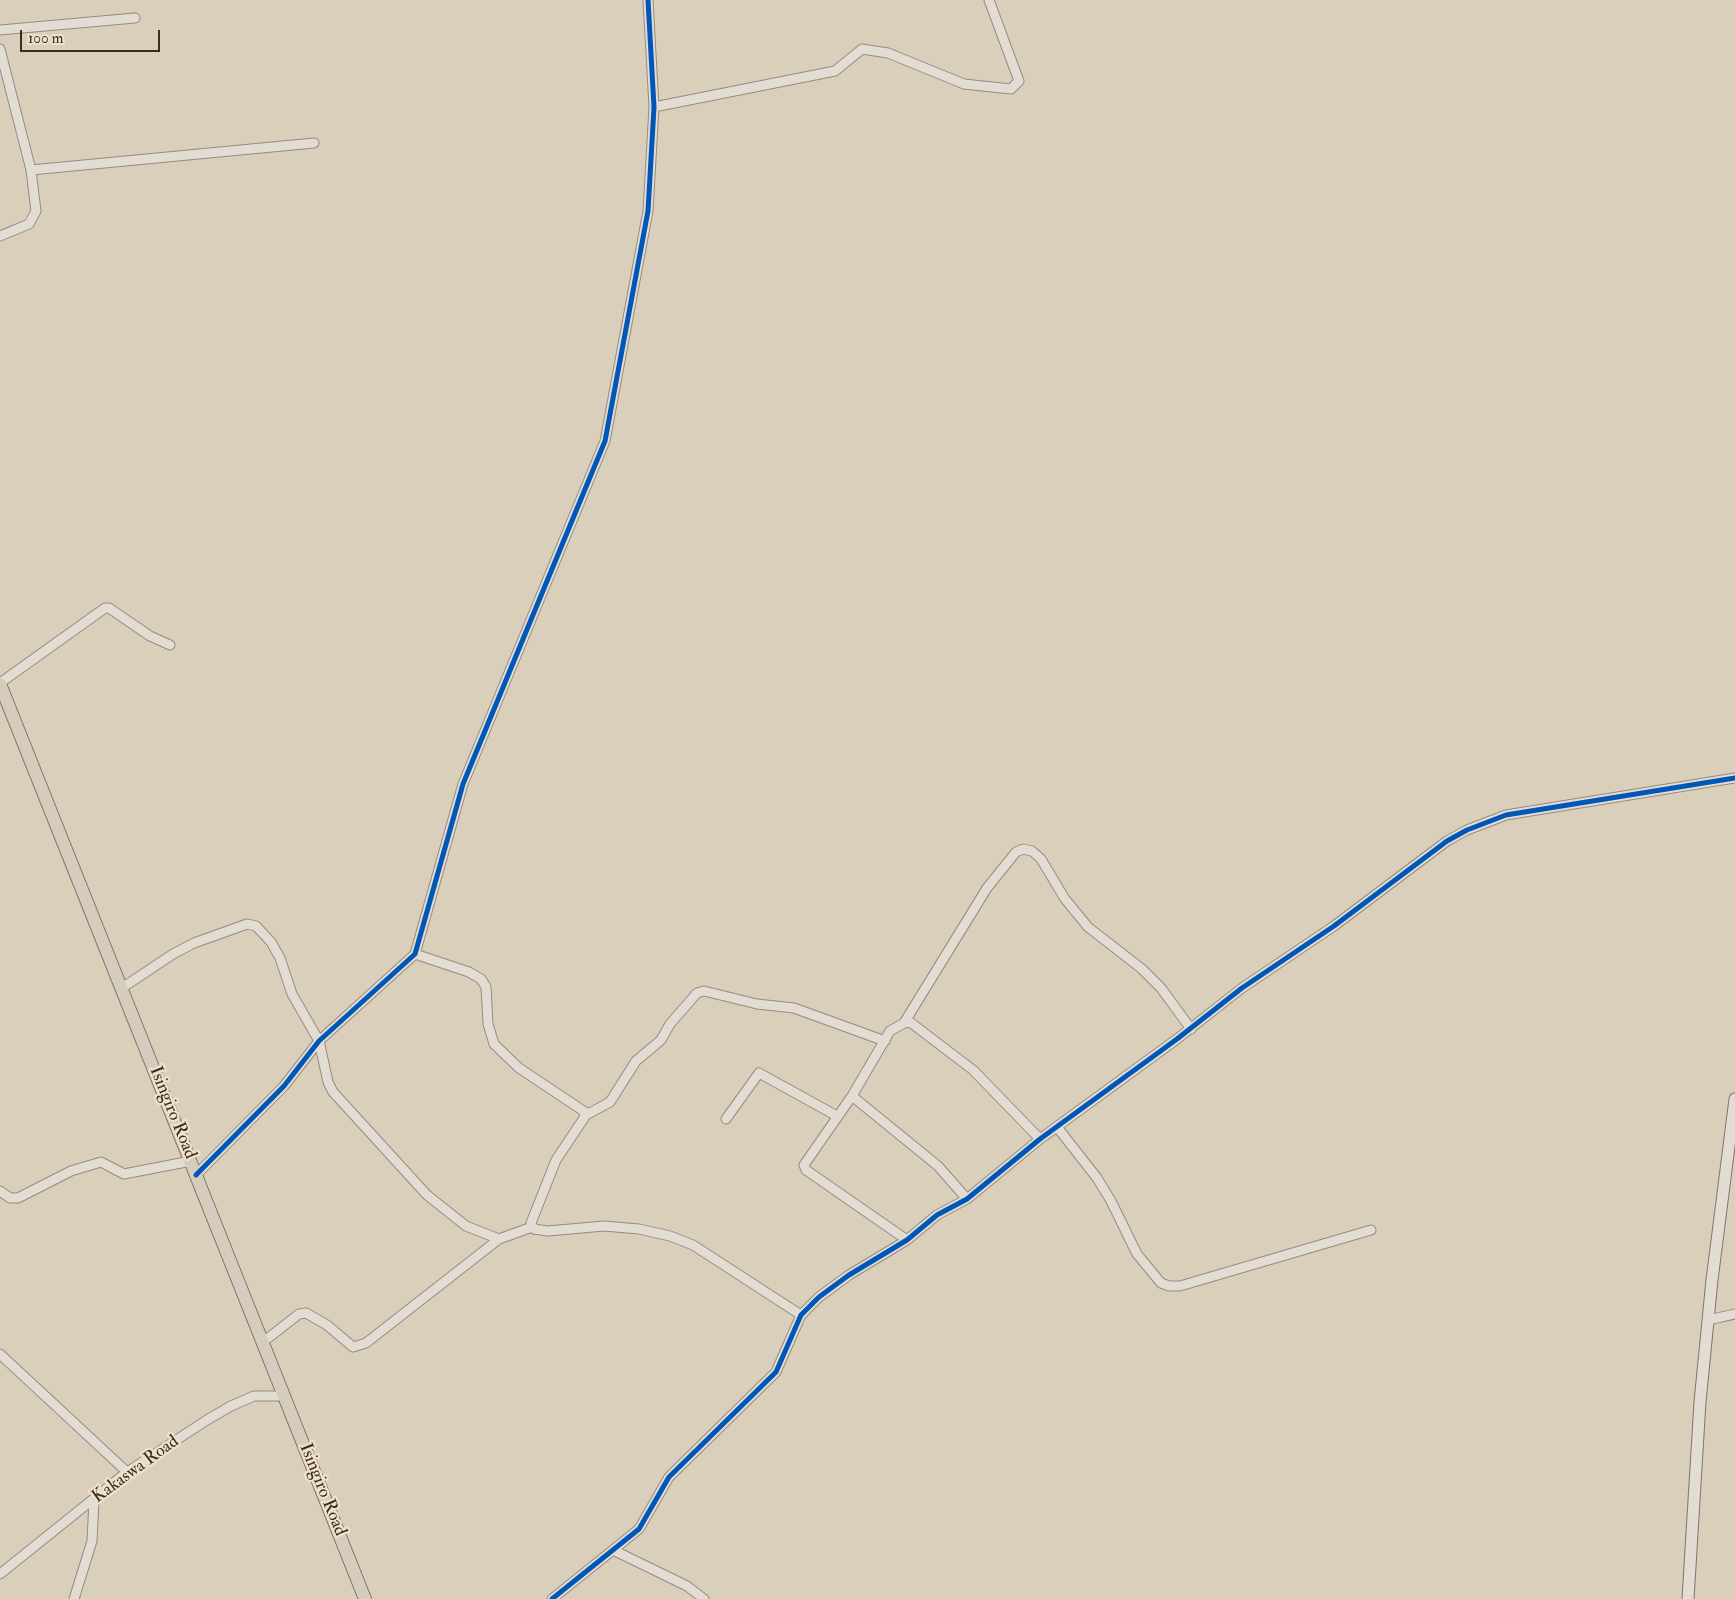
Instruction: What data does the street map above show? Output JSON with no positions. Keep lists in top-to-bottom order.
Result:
{
  "streets": {
    "main road": ["Isingiro Road"],
    "street": ["Kakaswa Road"]
  },
  "crossings": [
    ["Isingiro Road", "Kakaswa Road"]
  ],
  "scale_bar": "100 m"
}
